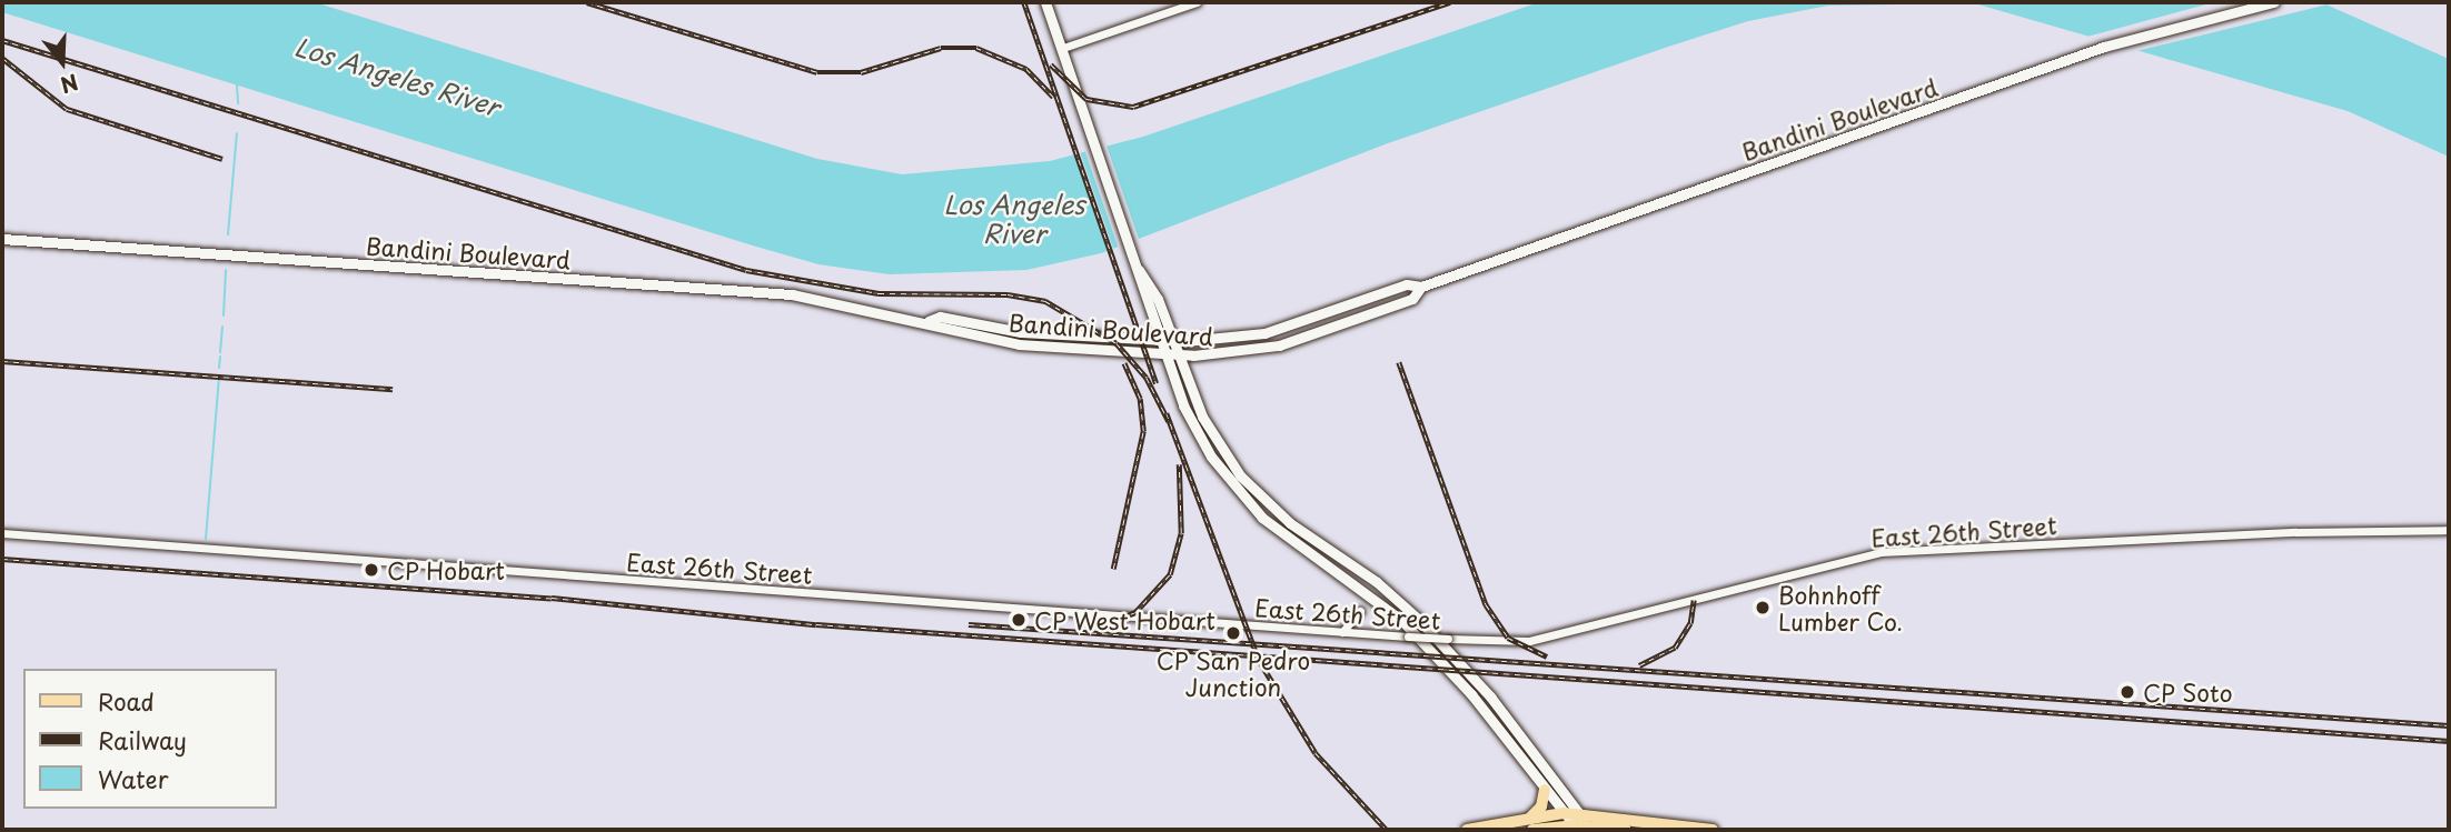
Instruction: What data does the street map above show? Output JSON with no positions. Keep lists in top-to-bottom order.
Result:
{
  "streets": {
    "main road": ["Bandini Boulevard"],
    "street": ["East 26th Street"]
  },
  "water": ["Los Angeles River"],
  "places": [
    "CP Hobart",
    "Bohnhoff Lumber Co.",
    "CP West Hobart",
    "CP San Pedro Junction",
    "CP Soto"
  ],
  "legend": ["Road", "Railway", "Water"],
  "north": "bottom"
}
